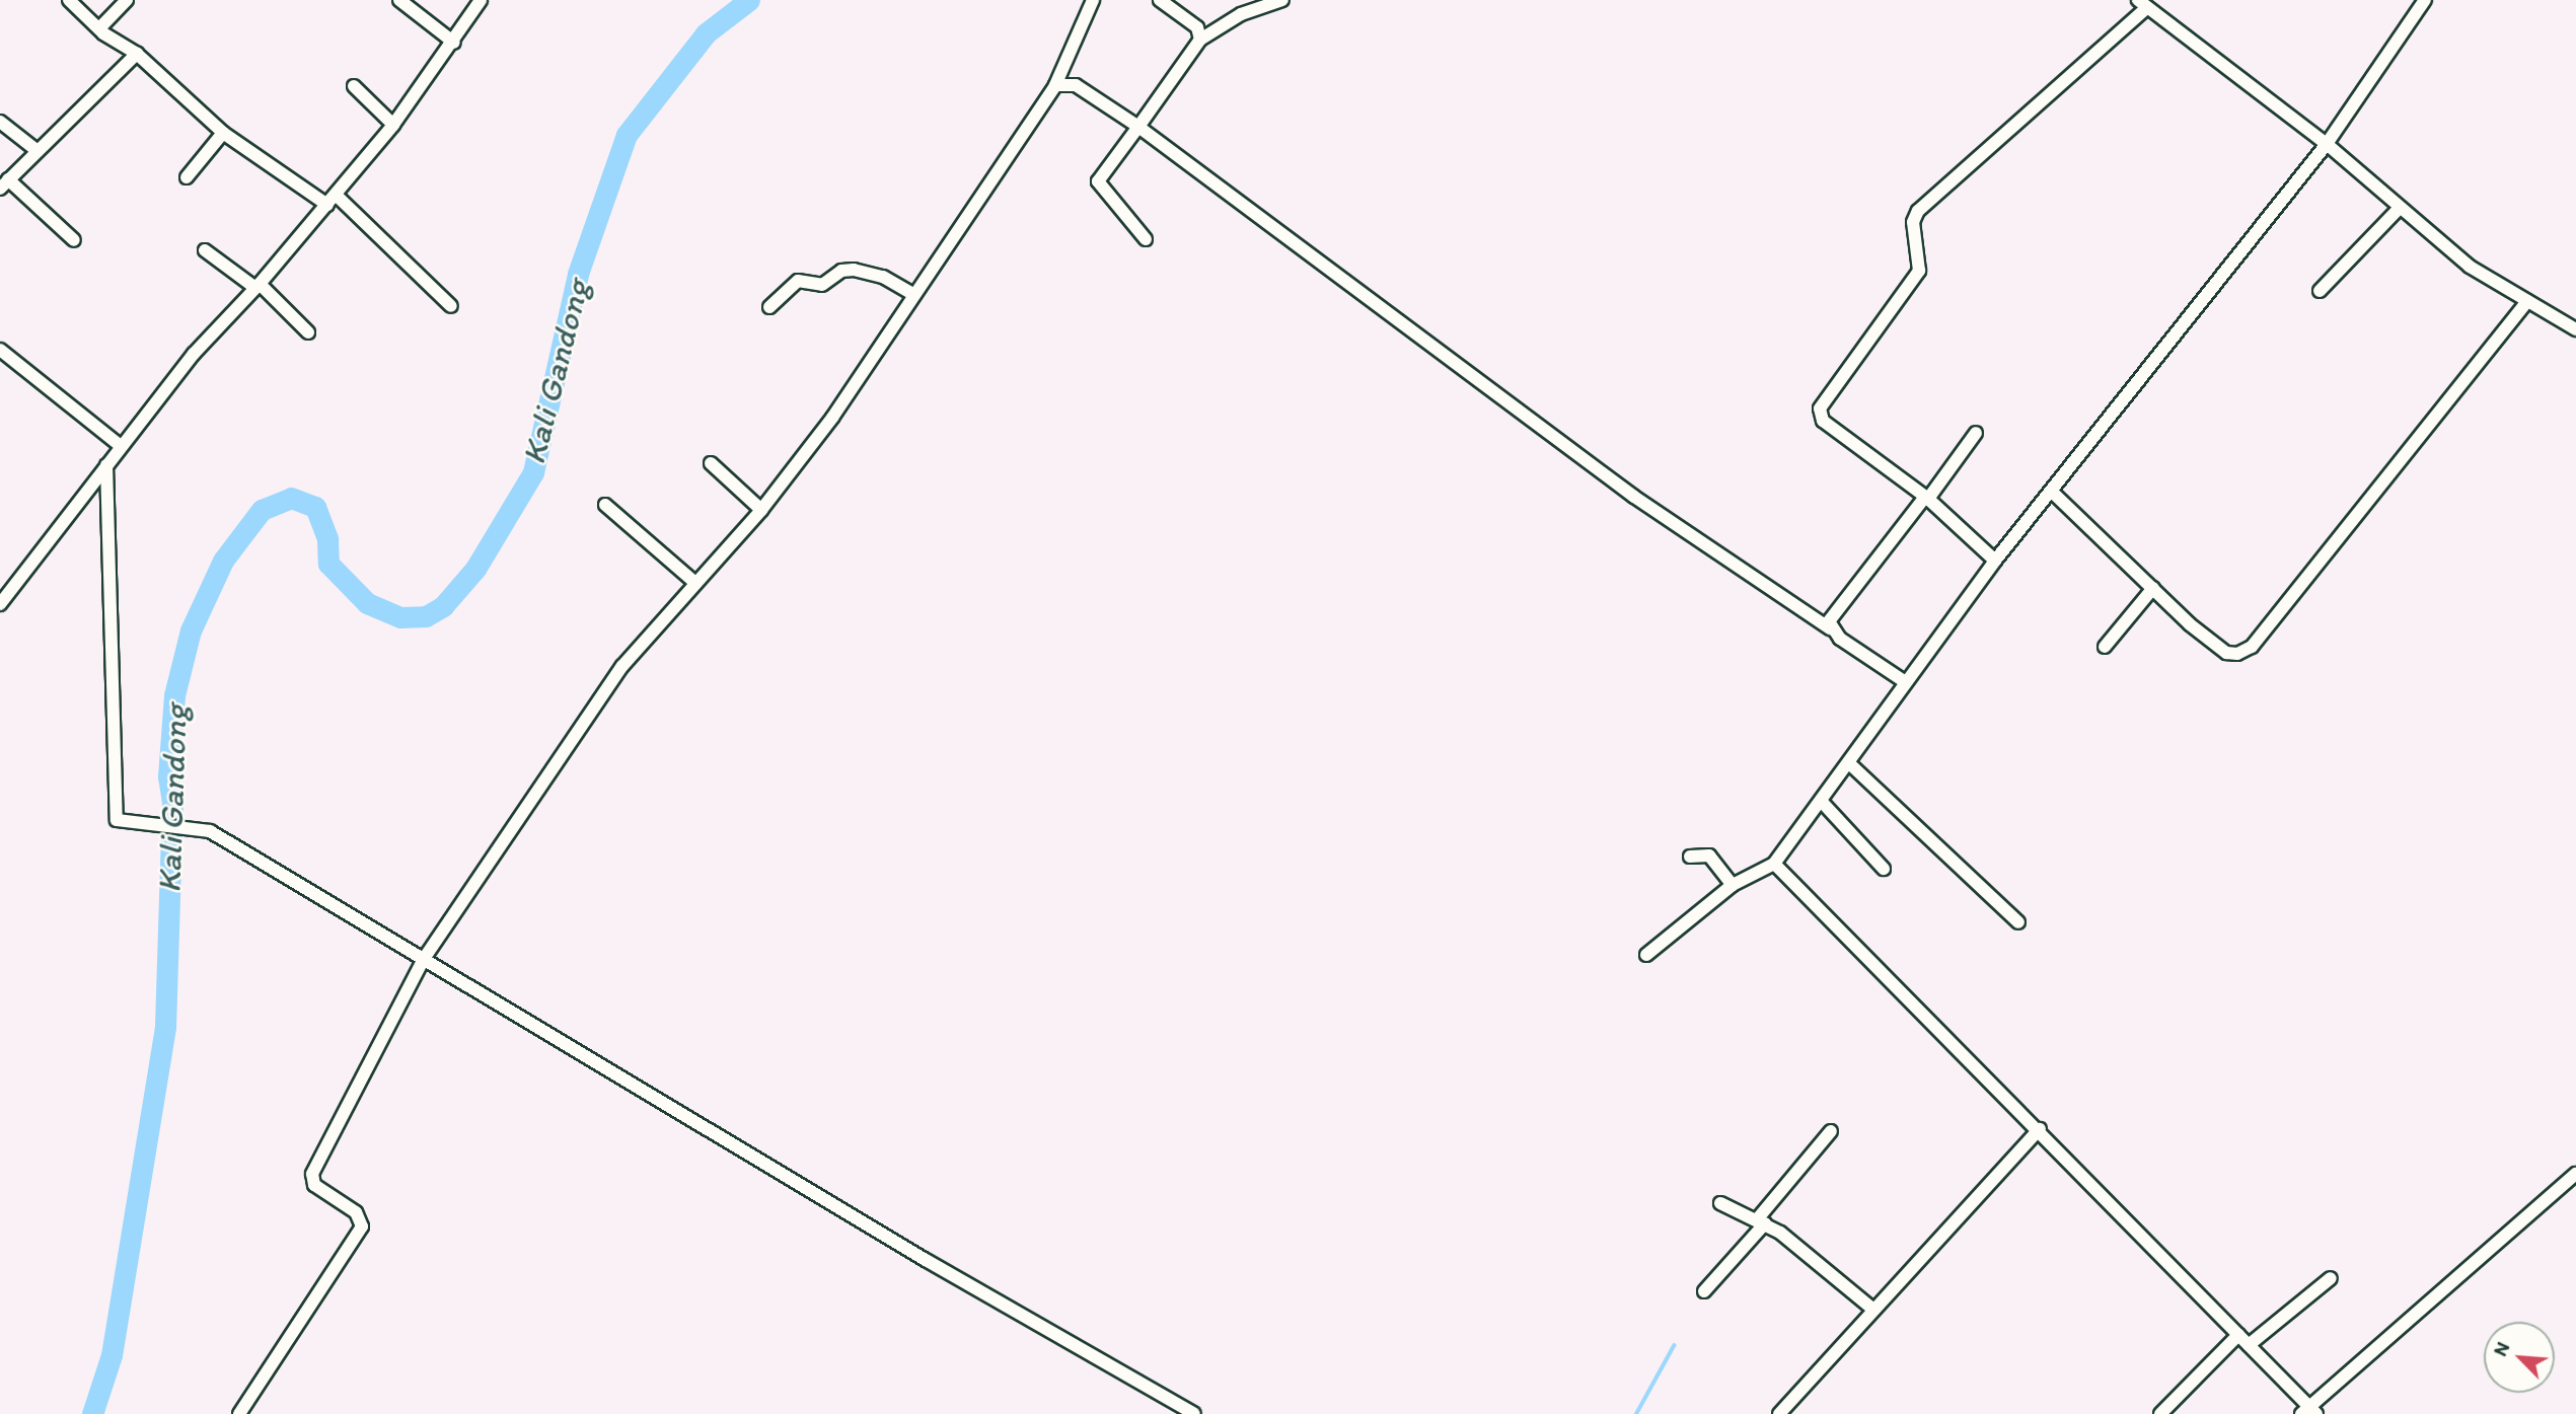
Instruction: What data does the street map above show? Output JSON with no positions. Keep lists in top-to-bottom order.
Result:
{
  "water": ["Kali Gandong"],
  "north": "top left"
}
